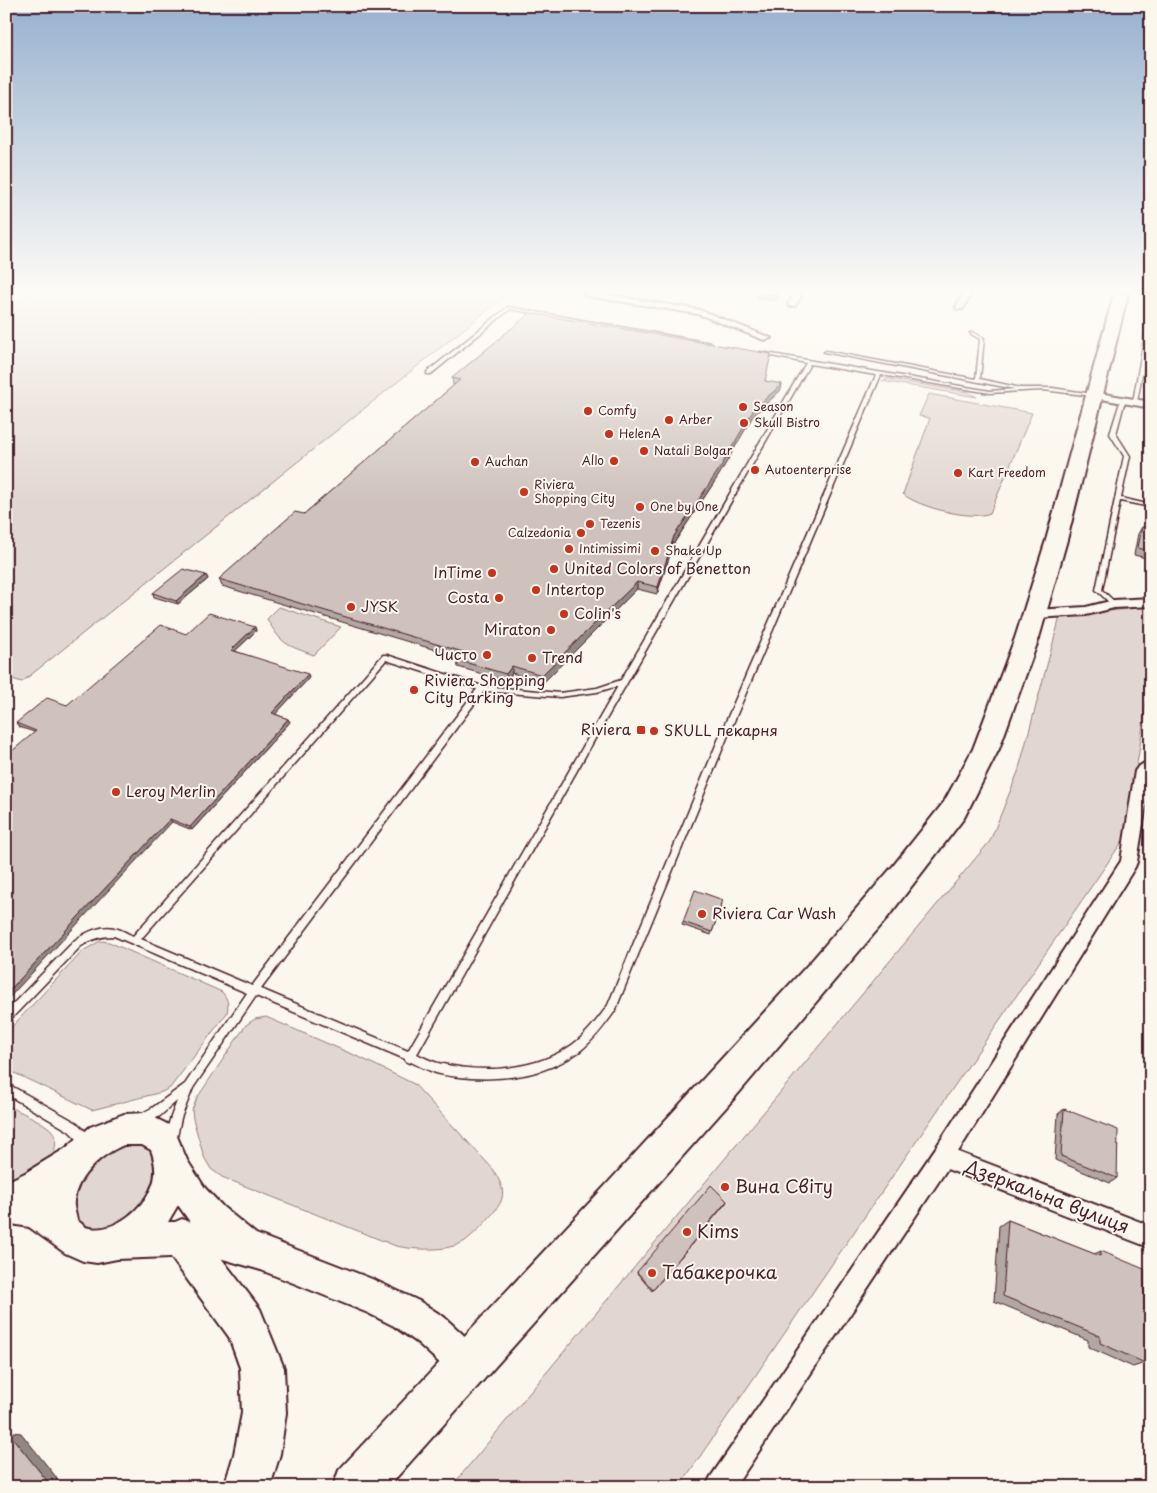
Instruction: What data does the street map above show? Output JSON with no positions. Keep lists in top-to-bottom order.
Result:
{
  "streets": {
    "street": ["Дзеркальна вулиця"]
  },
  "places": {
    "other": [
      "Season",
      "Comfy",
      "Arber",
      "Skull Bistro",
      "HelenA",
      "Natali Bolgar",
      "Allo",
      "Auchan",
      "Autoenterprise",
      "Kart Freedom",
      "Riviera Shopping City",
      "One by One",
      "Tezenis",
      "Calzedonia",
      "Intimissimi",
      "Shake Up",
      "United Colors of Benetton",
      "InTime",
      "Intertop",
      "Costa",
      "JYSK",
      "Colin's",
      "Miraton",
      "Чисто",
      "Trend",
      "Riviera Shopping City Parking",
      "SKULL пекарня",
      "Leroy Merlin",
      "Riviera Car Wash",
      "Вина Світу",
      "Kims",
      "Табакерочка"
    ],
    "transit": ["Riviera"]
  }
}
